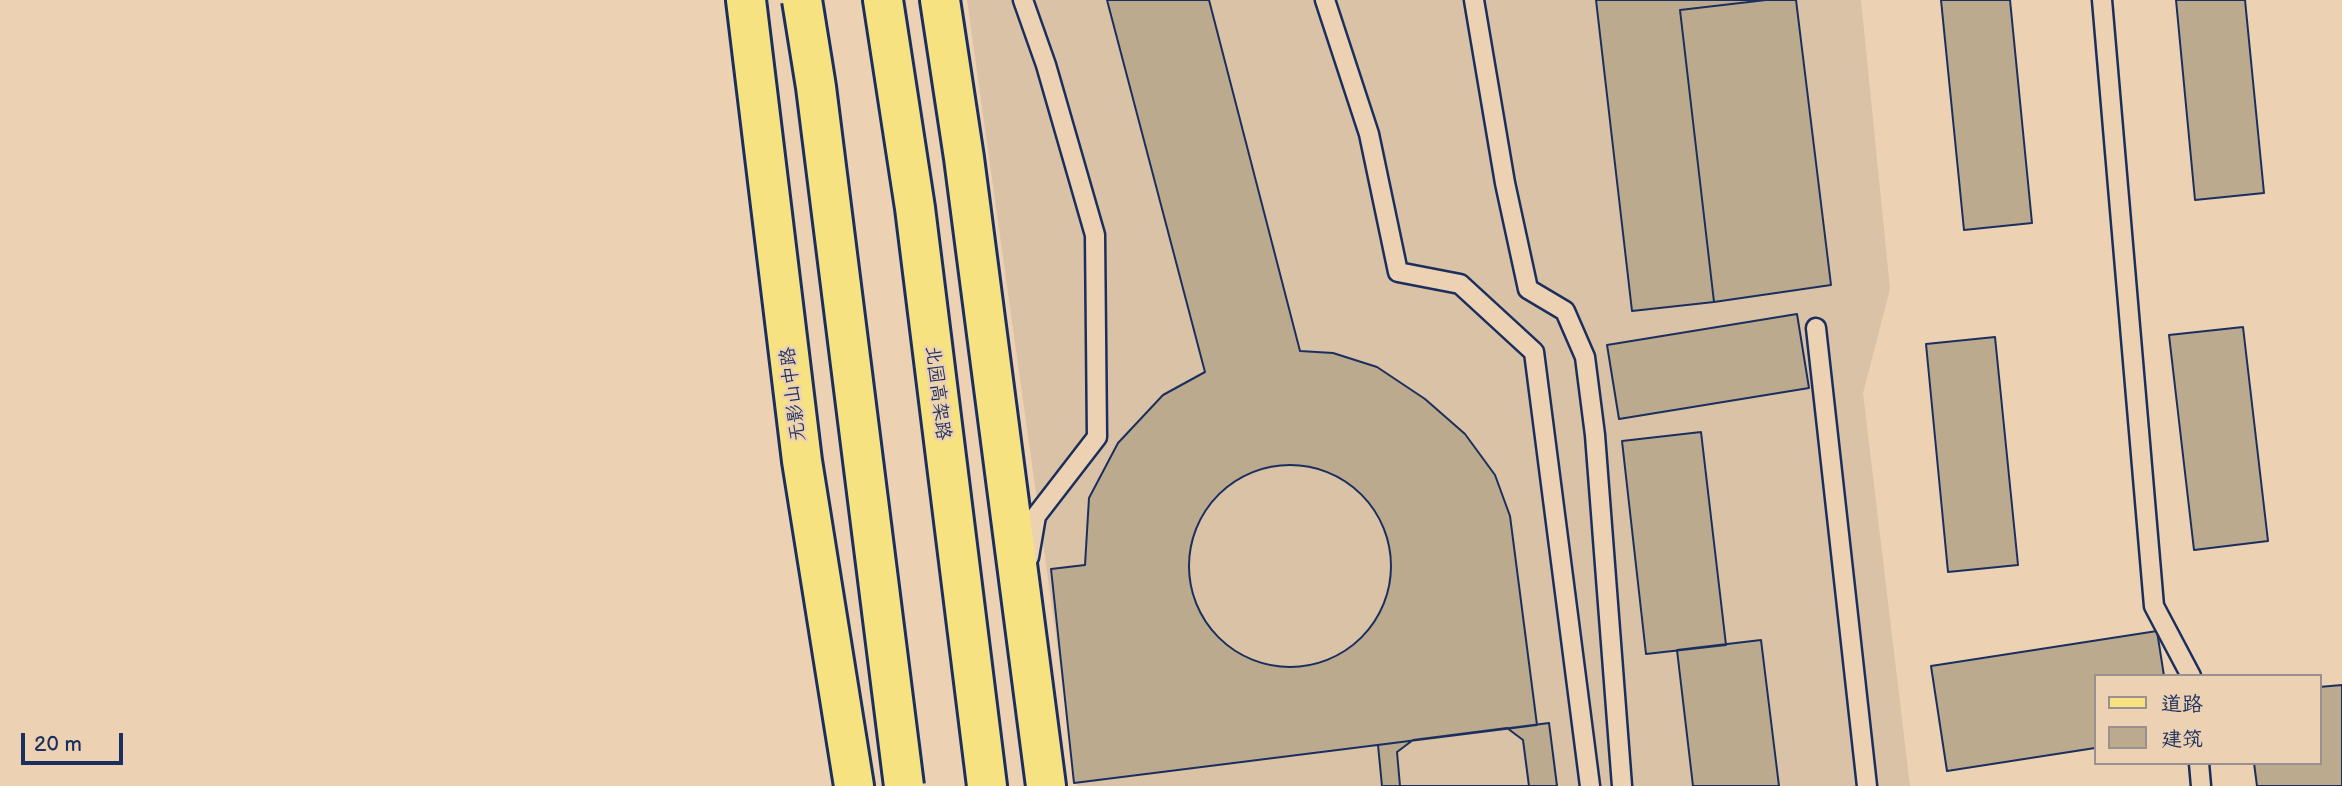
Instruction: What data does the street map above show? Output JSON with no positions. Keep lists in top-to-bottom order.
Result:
{
  "streets": {
    "main road": ["北园高架路", "无影山中路"]
  },
  "legend": ["道路", "建筑"],
  "scale_bar": "20 m"
}
